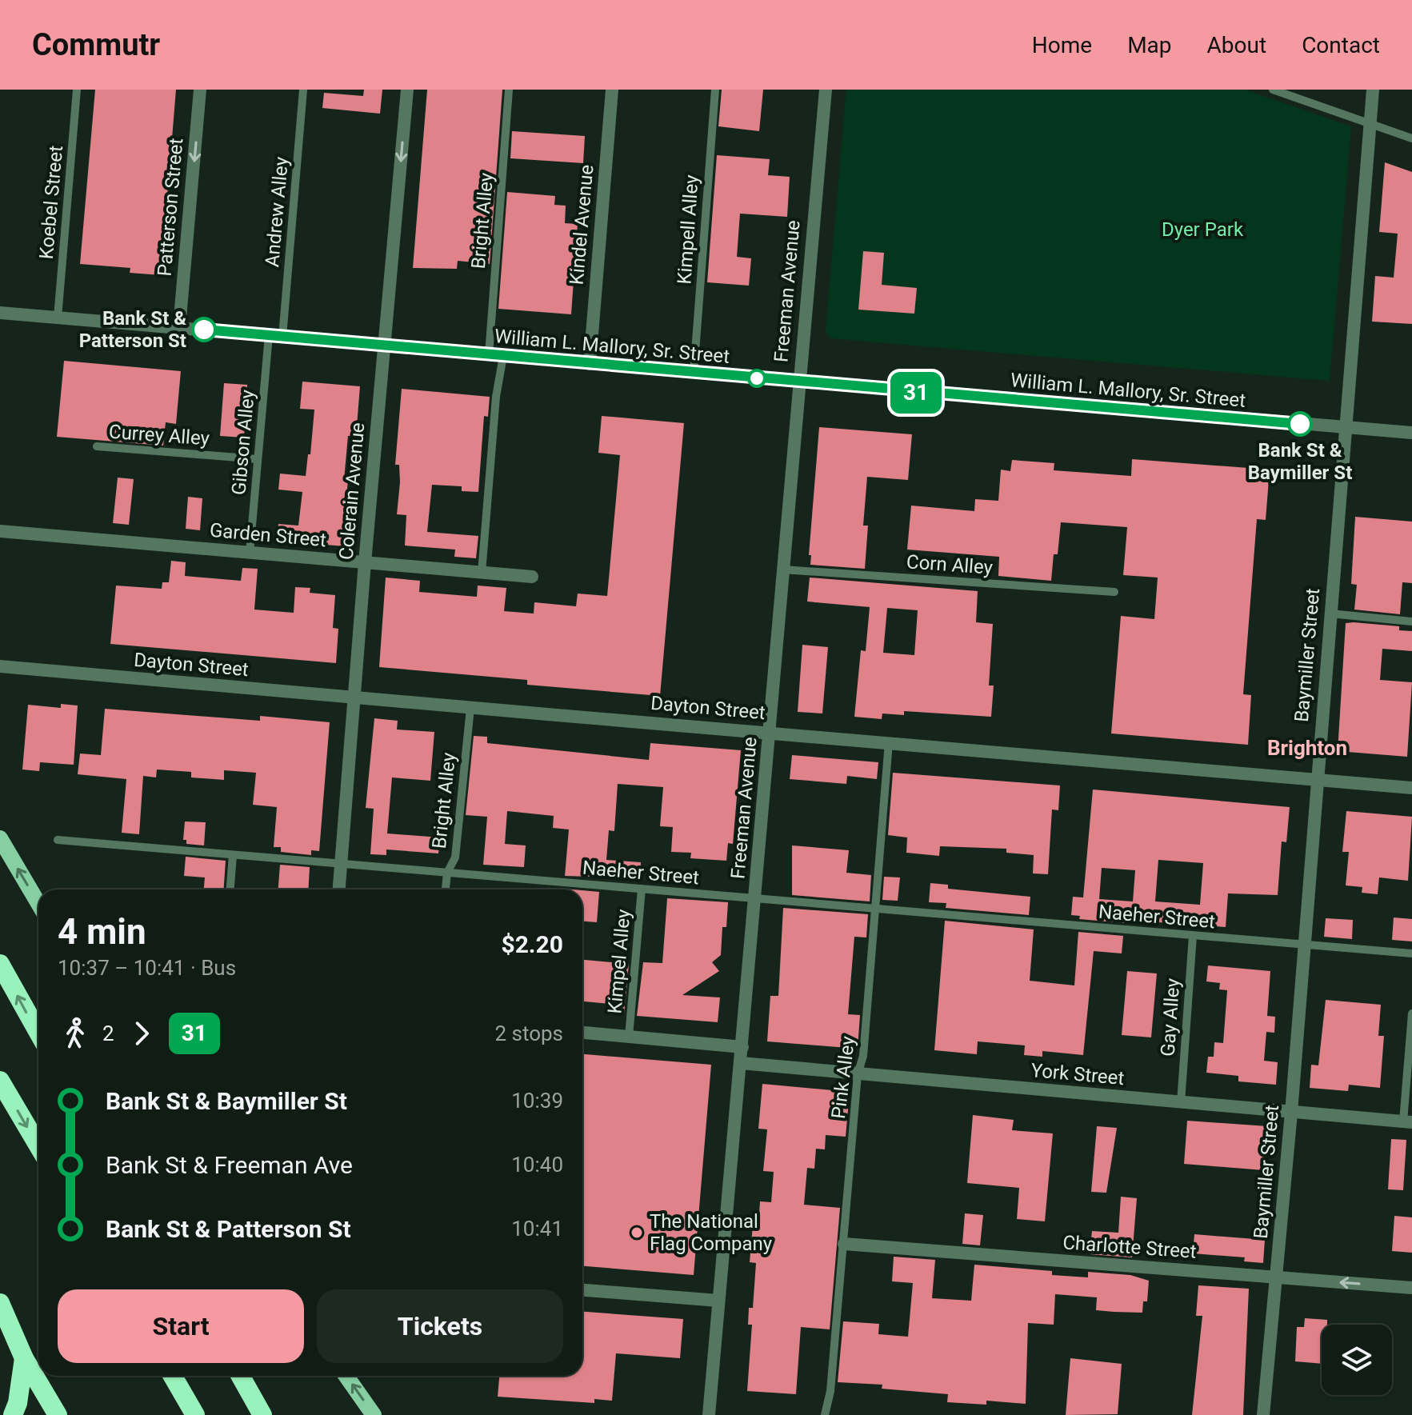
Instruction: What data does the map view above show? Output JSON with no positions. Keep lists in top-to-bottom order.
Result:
{
  "streets": {
    "street": [
      "Patterson Street",
      "Kindel Avenue",
      "Freeman Avenue",
      "William L. Mallory, Sr. Street",
      "Colerain Avenue",
      "Garden Street",
      "Baymiller Street",
      "Dayton Street",
      "York Street",
      "Charlotte Street"
    ],
    "lane": [
      "Koebel Street",
      "Andrew Alley",
      "Bright Alley",
      "Kimpell Alley",
      "Currey Alley",
      "Gibson Alley",
      "Corn Alley",
      "Naeher Street",
      "Kimpel Alley",
      "Gay Alley",
      "Pink Alley"
    ]
  },
  "crossings": [
    ["Koebel Street", "William L. Mallory, Sr. Street"],
    ["Patterson Street", "William L. Mallory, Sr. Street"],
    ["Andrew Alley", "William L. Mallory, Sr. Street"],
    ["Andrew Alley", "Gibson Alley"],
    ["Bright Alley", "William L. Mallory, Sr. Street"],
    ["Bright Alley", "Dayton Street"],
    ["Bright Alley", "Naeher Street"],
    ["Kindel Avenue", "William L. Mallory, Sr. Street"],
    ["Kimpell Alley", "William L. Mallory, Sr. Street"],
    ["Freeman Avenue", "William L. Mallory, Sr. Street"],
    ["Freeman Avenue", "Corn Alley"],
    ["Freeman Avenue", "Dayton Street"],
    ["Freeman Avenue", "Naeher Street"],
    ["Freeman Avenue", "York Street"],
    ["William L. Mallory, Sr. Street", "Gibson Alley"],
    ["William L. Mallory, Sr. Street", "Colerain Avenue"],
    ["William L. Mallory, Sr. Street", "Baymiller Street"],
    ["Currey Alley", "Gibson Alley"],
    ["Gibson Alley", "Garden Street"],
    ["Colerain Avenue", "Garden Street"],
    ["Colerain Avenue", "Dayton Street"],
    ["Colerain Avenue", "Naeher Street"],
    ["Baymiller Street", "Dayton Street"],
    ["Baymiller Street", "Naeher Street"],
    ["Baymiller Street", "York Street"],
    ["Baymiller Street", "Charlotte Street"],
    ["Dayton Street", "Pink Alley"],
    ["Naeher Street", "Kimpel Alley"],
    ["Naeher Street", "Gay Alley"],
    ["Naeher Street", "Pink Alley"],
    ["Gay Alley", "York Street"],
    ["York Street", "Pink Alley"],
    ["Pink Alley", "Charlotte Street"]
  ],
  "one_way": ["Patterson Street"],
  "districts": ["Brighton"],
  "parks": ["Dyer Park"],
  "places": ["Bank St & Patterson St", "Bank St & Baymiller St", "The National Flag Company"],
  "lines": ["bus line 31"],
  "page": {
    "header": "Commutr",
    "nav": [
      "Home",
      "Map",
      "About",
      "Contact"
    ],
    "on_map": "31",
    "heading": ["4 min", "10:37 – 10:41 · Bus", "$2.20"],
    "legs": ["2", "31", "2 stops"],
    "list": [
      {
        "name": "Bank St & Baymiller St",
        "value": "10:39"
      },
      {
        "name": "Bank St & Freeman Ave",
        "value": "10:40"
      },
      {
        "name": "Bank St & Patterson St",
        "value": "10:41"
      }
    ],
    "buttons": ["Start", "Tickets"]
  }
}
